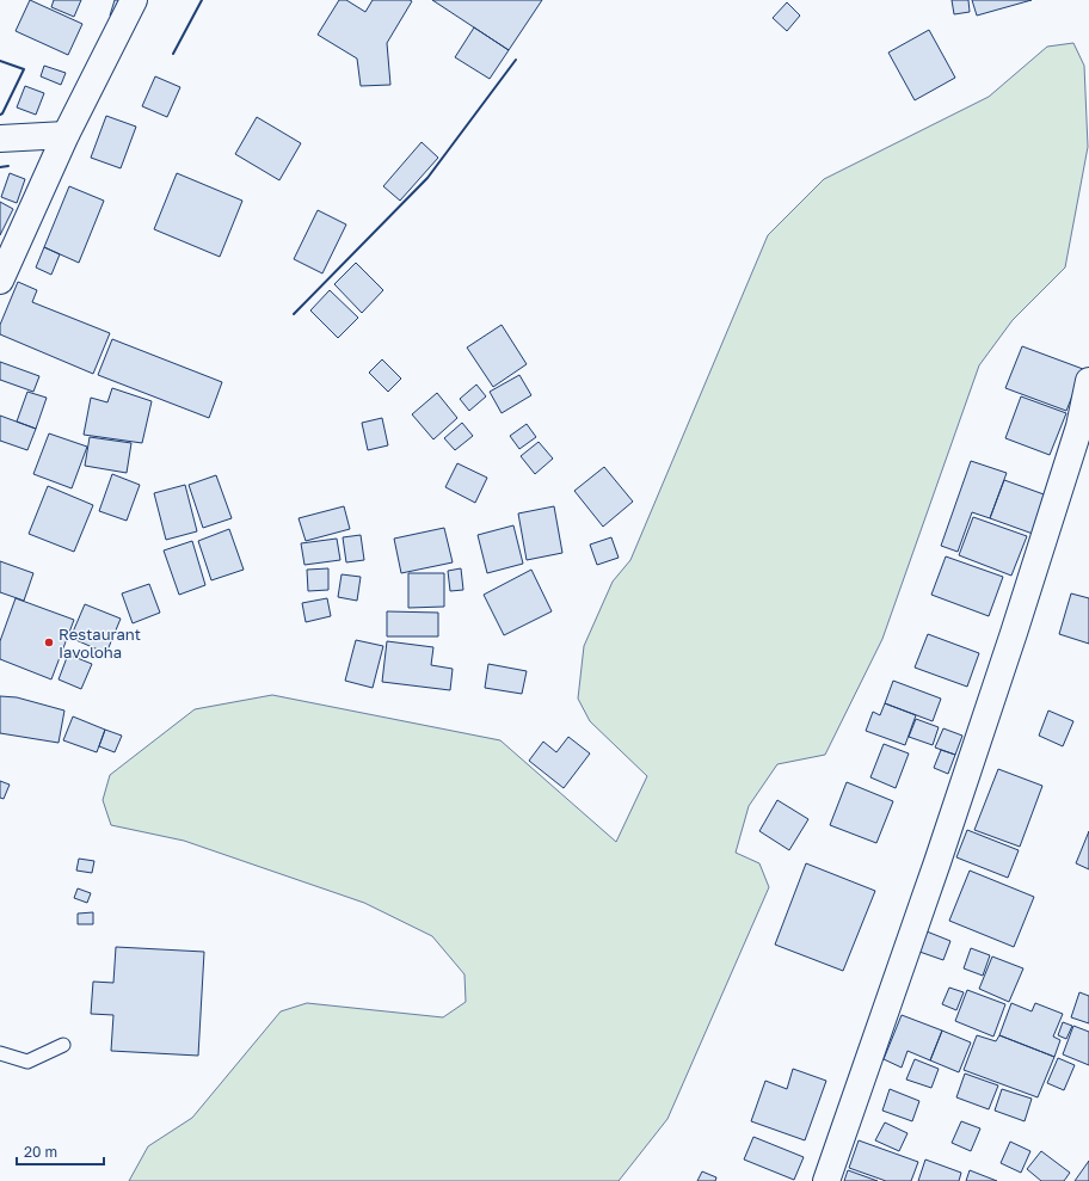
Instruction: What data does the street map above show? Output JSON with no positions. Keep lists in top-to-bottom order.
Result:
{
  "places": ["Restaurant Iavoloha"],
  "scale_bar": "20 m"
}
